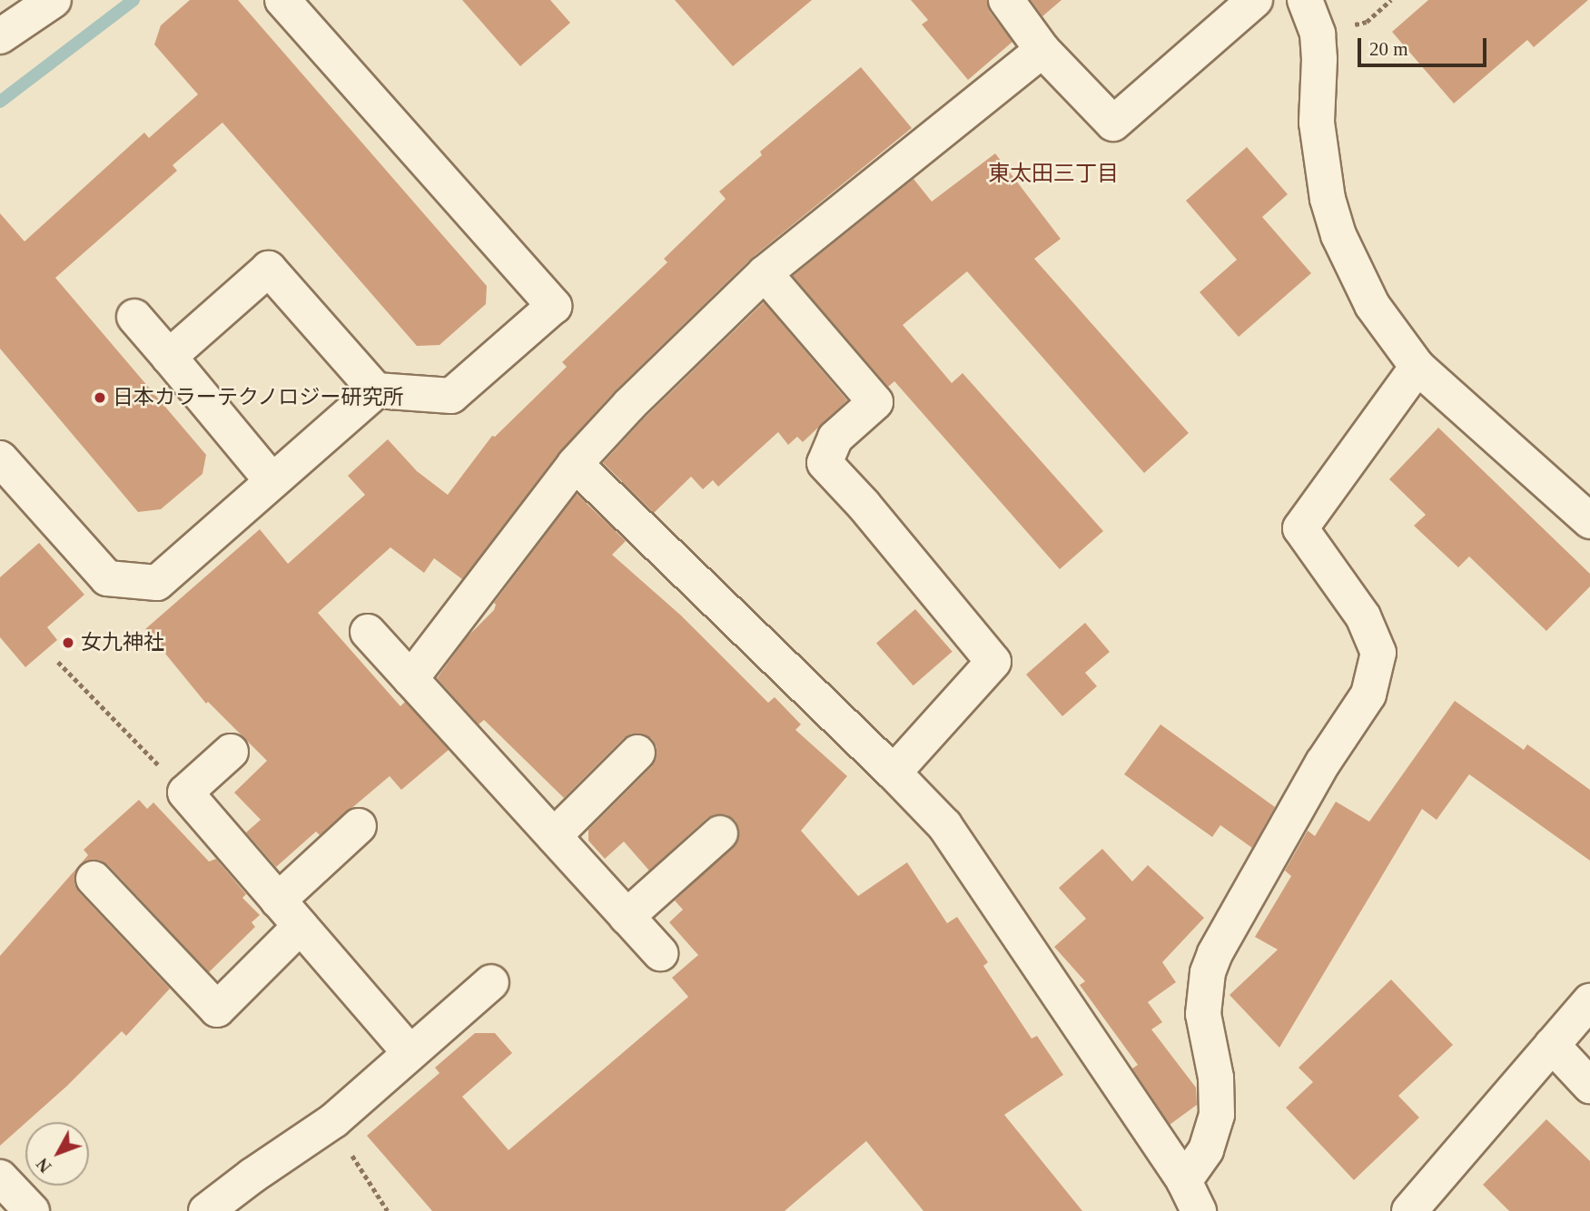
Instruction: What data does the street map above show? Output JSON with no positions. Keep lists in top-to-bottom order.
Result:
{
  "districts": ["東太田三丁目"],
  "places": ["日本カラーテクノロジー研究所", "女九神社"],
  "scale_bar": "20 m",
  "north": "bottom left"
}
